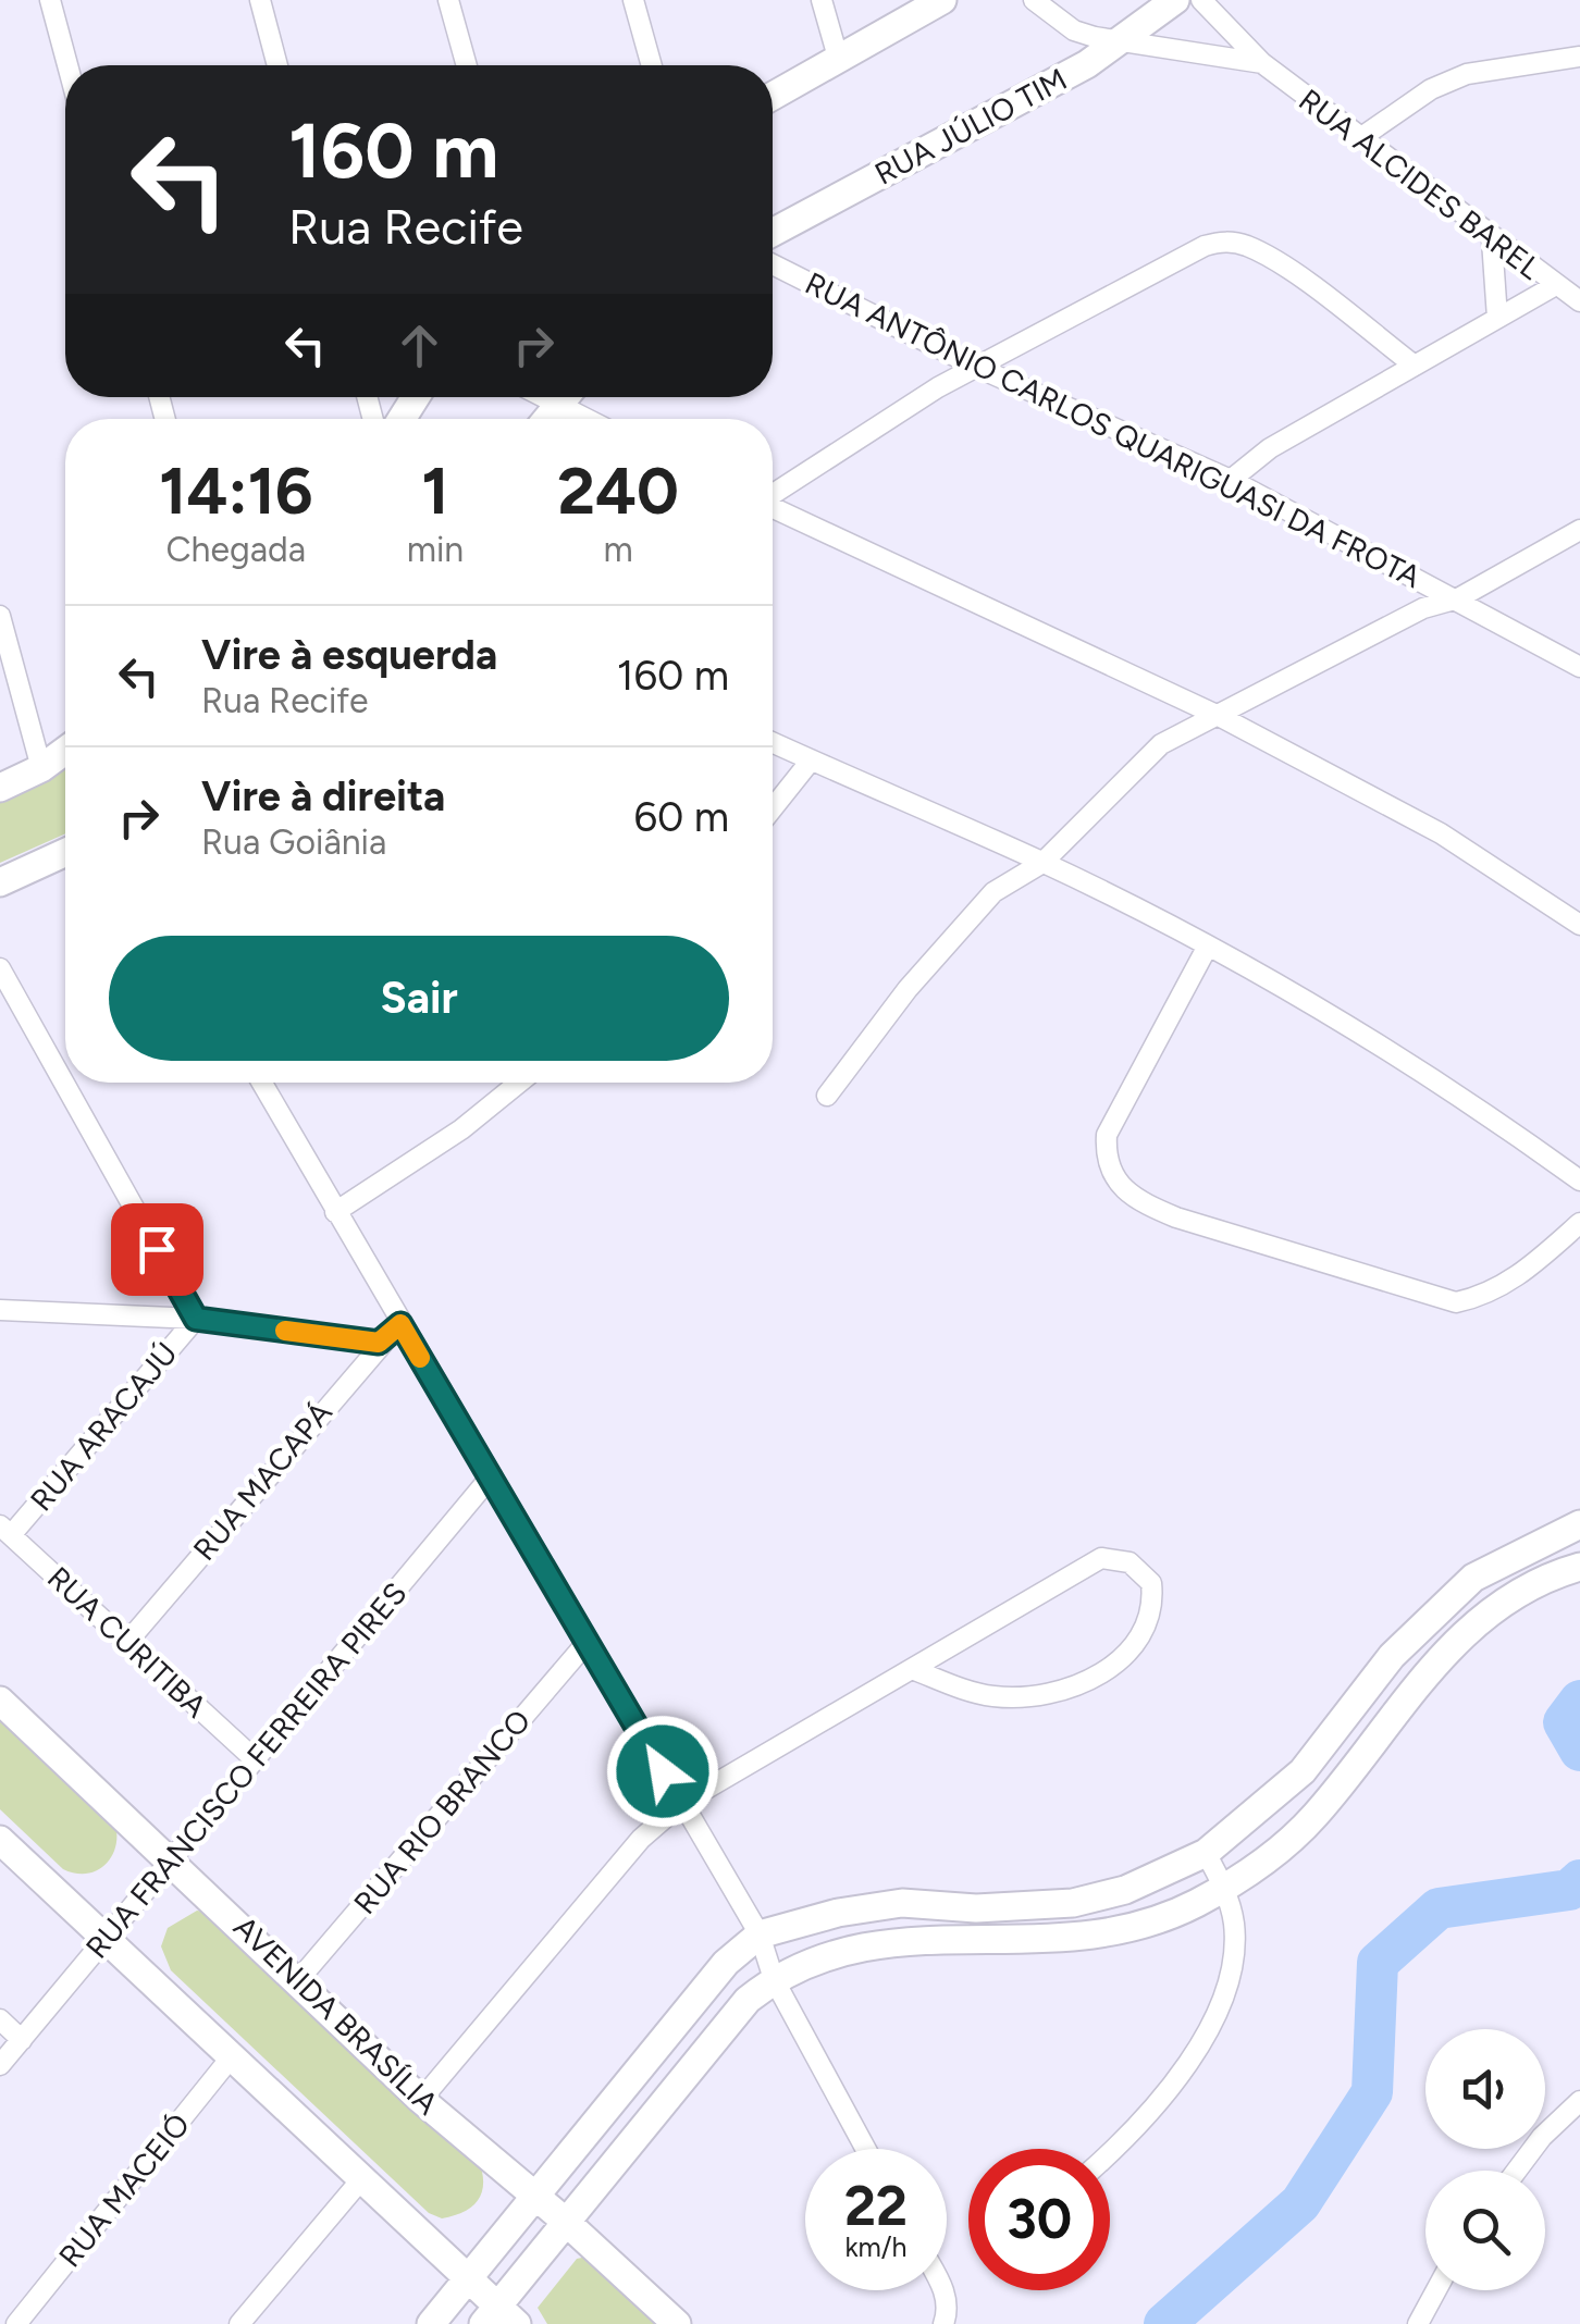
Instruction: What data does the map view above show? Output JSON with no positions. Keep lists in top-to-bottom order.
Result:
{
  "streets": {
    "main road": ["RUA JÚLIO TIM", "AVENIDA BRASÍLIA"],
    "street": [
      "RUA ALCIDES BAREL",
      "RUA ANTÔNIO CARLOS QUARIGUASI DA FROTA",
      "RUA ARACAJÚ",
      "RUA MACAPÁ",
      "RUA CURITIBA",
      "RUA FRANCISCO FERREIRA PIRES",
      "RUA RIO BRANCO",
      "RUA MACEIÓ"
    ]
  },
  "crossings": [
    ["RUA JÚLIO TIM", "RUA ALCIDES BAREL"],
    ["RUA ARACAJÚ", "RUA CURITIBA"],
    ["RUA MACAPÁ", "RUA CURITIBA"],
    ["RUA CURITIBA", "RUA FRANCISCO FERREIRA PIRES"],
    ["RUA FRANCISCO FERREIRA PIRES", "AVENIDA BRASÍLIA"],
    ["RUA RIO BRANCO", "AVENIDA BRASÍLIA"]
  ],
  "page": {
    "turn": ["160 m", "Rua Recife"],
    "eta": [
      "14:16",
      "Chegada",
      "1",
      "min",
      "240",
      "m"
    ],
    "list": [
      {
        "name": "Vire à esquerda",
        "note": "Rua Recife",
        "value": "160 m"
      },
      {
        "name": "Vire à direita",
        "note": "Rua Goiânia",
        "value": "60 m"
      }
    ],
    "buttons": "Sair",
    "speed": "22 km/h",
    "limit": "30"
  }
}
